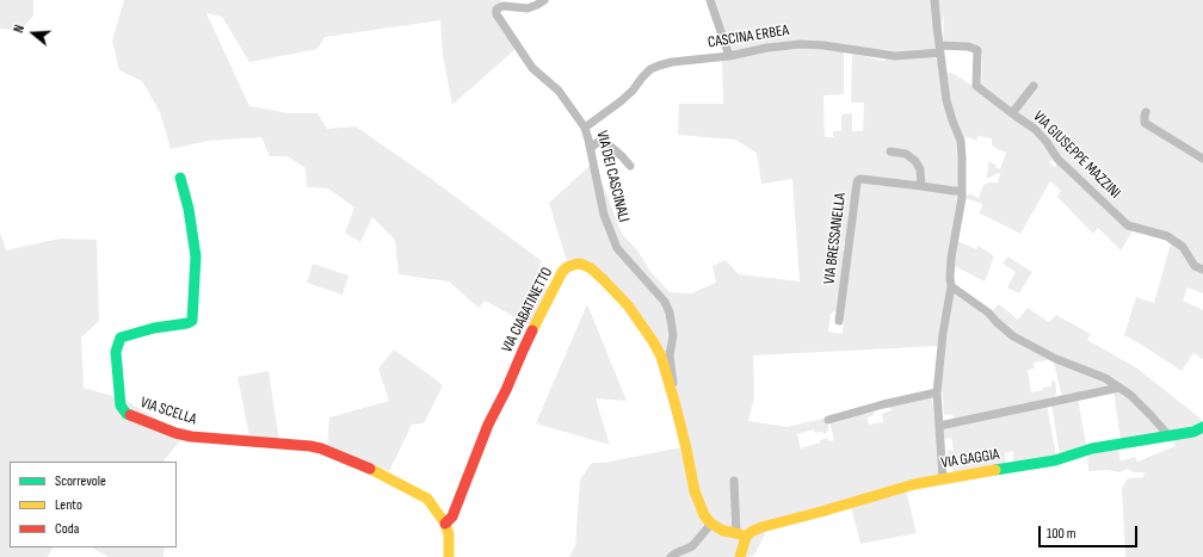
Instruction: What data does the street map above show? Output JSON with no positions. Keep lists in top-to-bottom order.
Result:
{
  "streets": {
    "street": [
      "CASCINA ERBEA",
      "VIA GIUSEPPE MAZZINI",
      "VIA DEI CASCINALI",
      "VIA BRESSANELLA",
      "VIA CIABATINETTO",
      "VIA SCELLA",
      "VIA GAGGIA"
    ]
  },
  "crossings": [
    ["CASCINA ERBEA", "VIA GIUSEPPE MAZZINI"],
    ["CASCINA ERBEA", "VIA DEI CASCINALI"],
    ["VIA DEI CASCINALI", "VIA CIABATINETTO"],
    ["VIA CIABATINETTO", "VIA SCELLA"]
  ],
  "legend": ["Scorrevole", "Lento", "Coda"],
  "scale_bar": "100 m",
  "north": "left"
}
